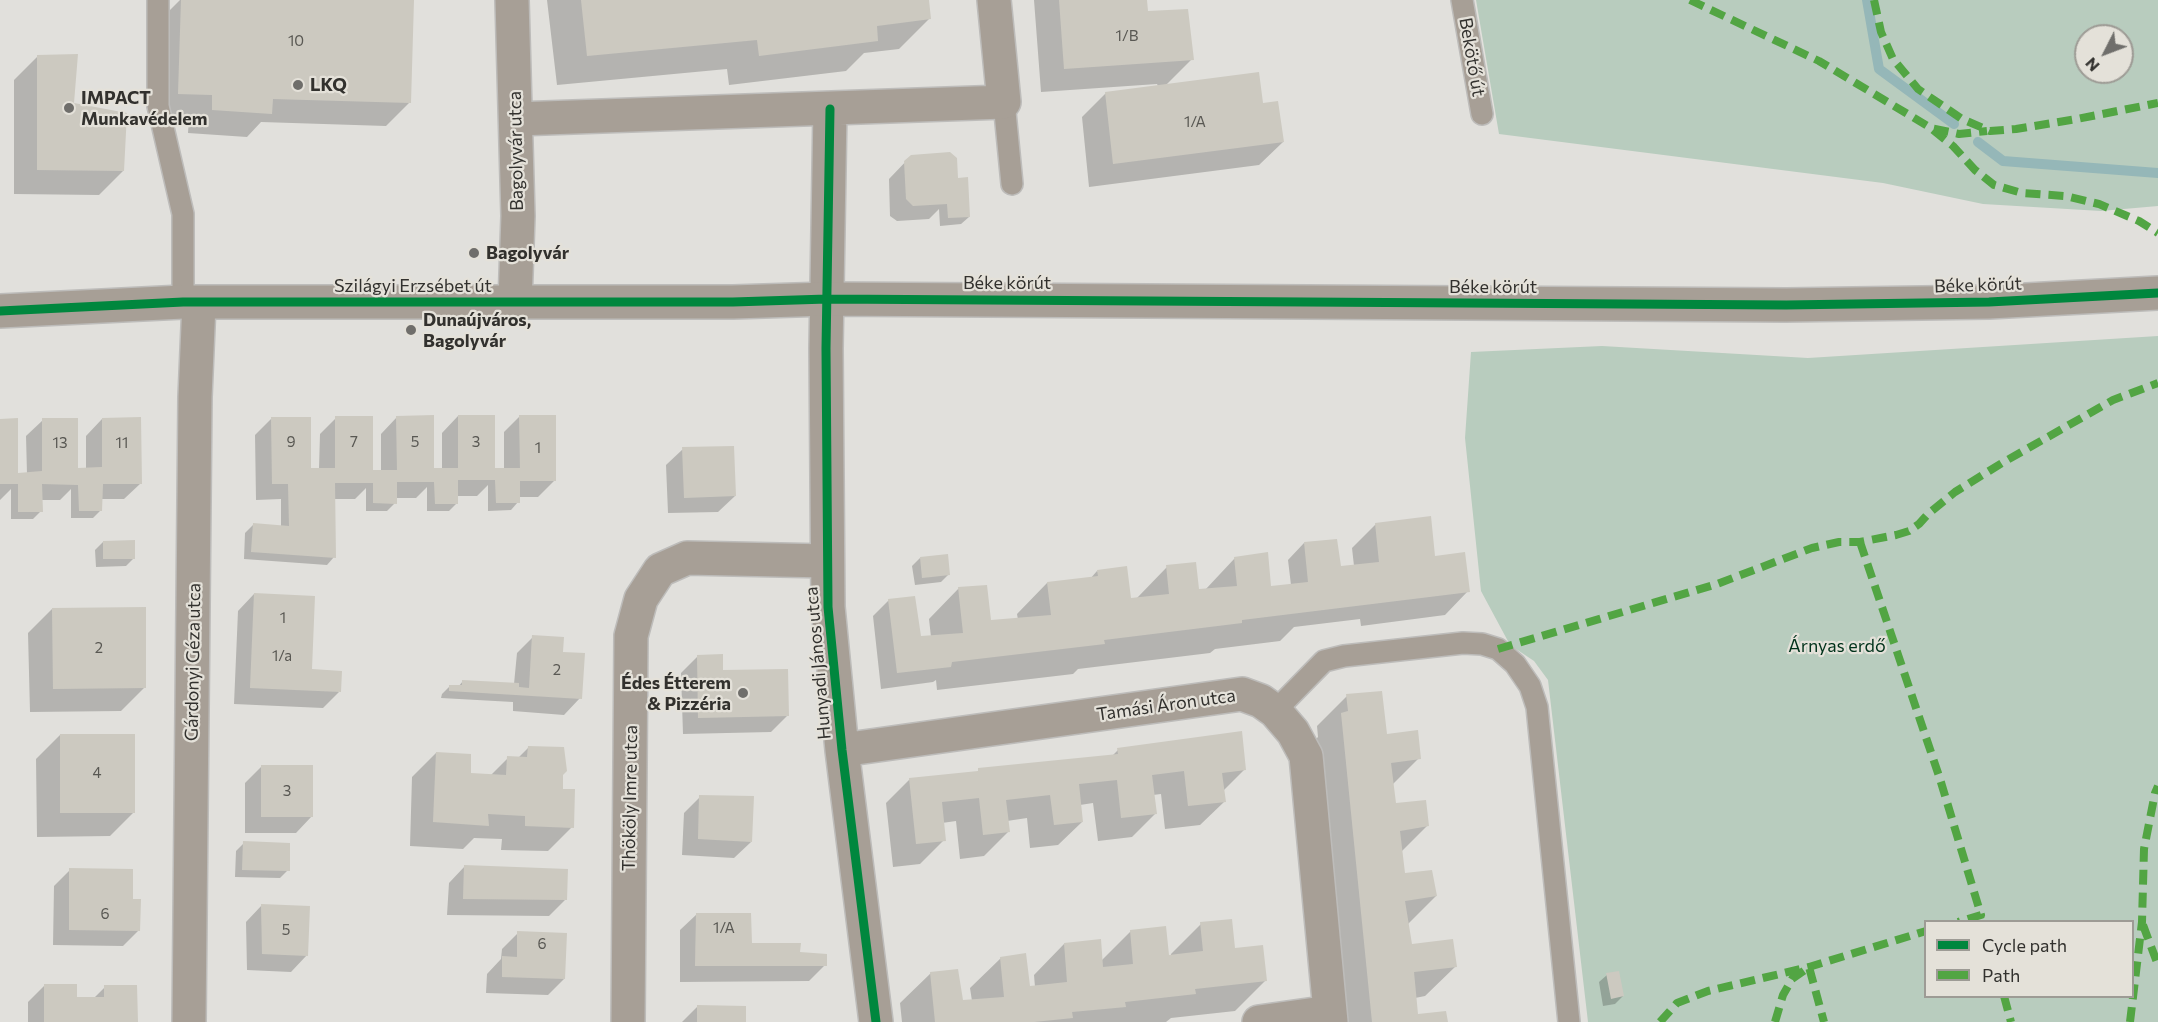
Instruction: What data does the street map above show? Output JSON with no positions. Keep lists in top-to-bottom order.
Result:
{
  "streets": {
    "street": [
      "Bagolyvár utca",
      "Béke körút",
      "Szilágyi Erzsébet út",
      "Gárdonyi Géza utca",
      "Hunyadi János utca",
      "Tamási Áron utca",
      "Thököly Imre utca"
    ],
    "lane": ["Bekötő út"]
  },
  "crossings": [
    ["Bagolyvár utca", "Szilágyi Erzsébet út"],
    ["Béke körút", "Szilágyi Erzsébet út"],
    ["Béke körút", "Hunyadi János utca"],
    ["Szilágyi Erzsébet út", "Gárdonyi Géza utca"],
    ["Szilágyi Erzsébet út", "Hunyadi János utca"],
    ["Hunyadi János utca", "Tamási Áron utca"],
    ["Hunyadi János utca", "Thököly Imre utca"]
  ],
  "parks": ["Árnyas erdő"],
  "places": [
    "LKQ",
    "IMPACT Munkavédelem",
    "Bagolyvár",
    "Dunaújváros, Bagolyvár",
    "Édes Étterem & Pizzéria"
  ],
  "house_numbers": [
    "1/B",
    "10",
    "1/A",
    "9",
    "7",
    "5",
    "3",
    "13",
    "11",
    "1",
    "1",
    "2",
    "1/a",
    "2",
    "4",
    "3",
    "6",
    "1/A",
    "5",
    "6"
  ],
  "legend": ["Cycle path", "Path"],
  "north": "bottom left"
}
